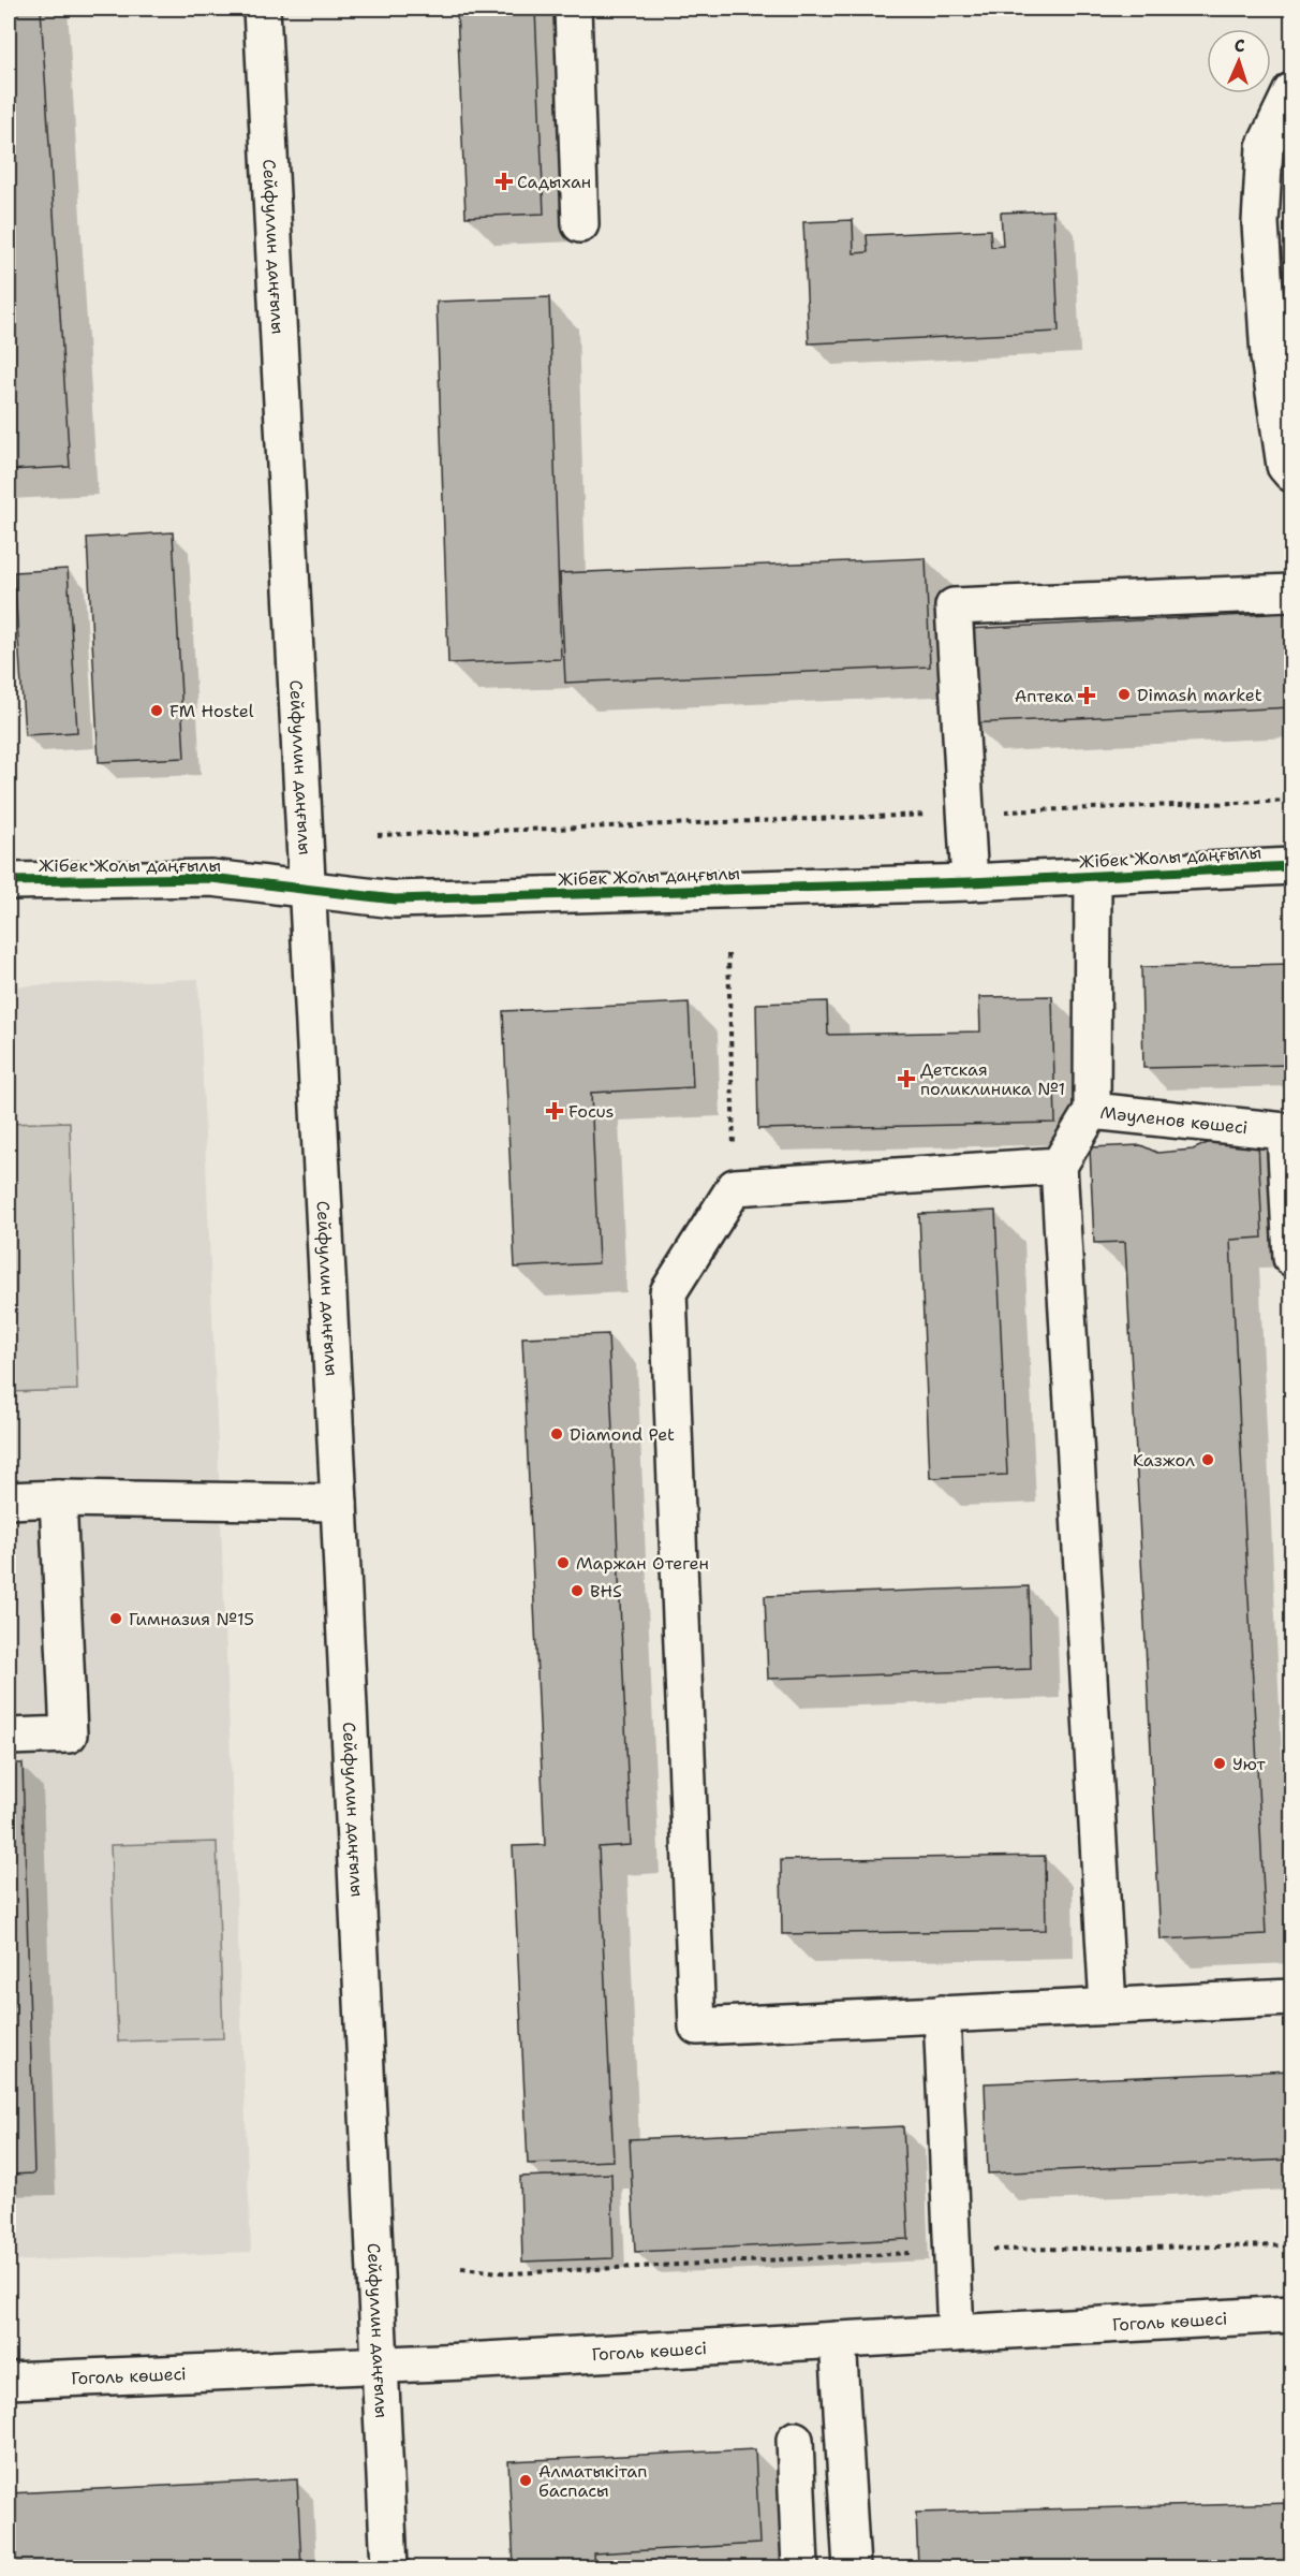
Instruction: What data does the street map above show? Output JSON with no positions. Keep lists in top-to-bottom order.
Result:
{
  "streets": {
    "main road": [
      "Сейфуллин даңғылы",
      "Жібек Жолы даңғылы",
      "Мәуленов көшесі",
      "Гоголь көшесі"
    ]
  },
  "crossings": [
    ["Сейфуллин даңғылы", "Жібек Жолы даңғылы"],
    ["Сейфуллин даңғылы", "Гоголь көшесі"],
    ["Жібек Жолы даңғылы", "Мәуленов көшесі"]
  ],
  "places": {
    "health": [
      "Садыхан",
      "Аптека",
      "Детская поликлиника №1",
      "Focus"
    ],
    "other": [
      "Dimash market",
      "FM Hostel",
      "Diamond Pet",
      "Казжол",
      "Маржан Отеген",
      "BHS",
      "Гимназия №15",
      "Уют",
      "Алматыкітап баспасы"
    ]
  },
  "north": "top"
}
